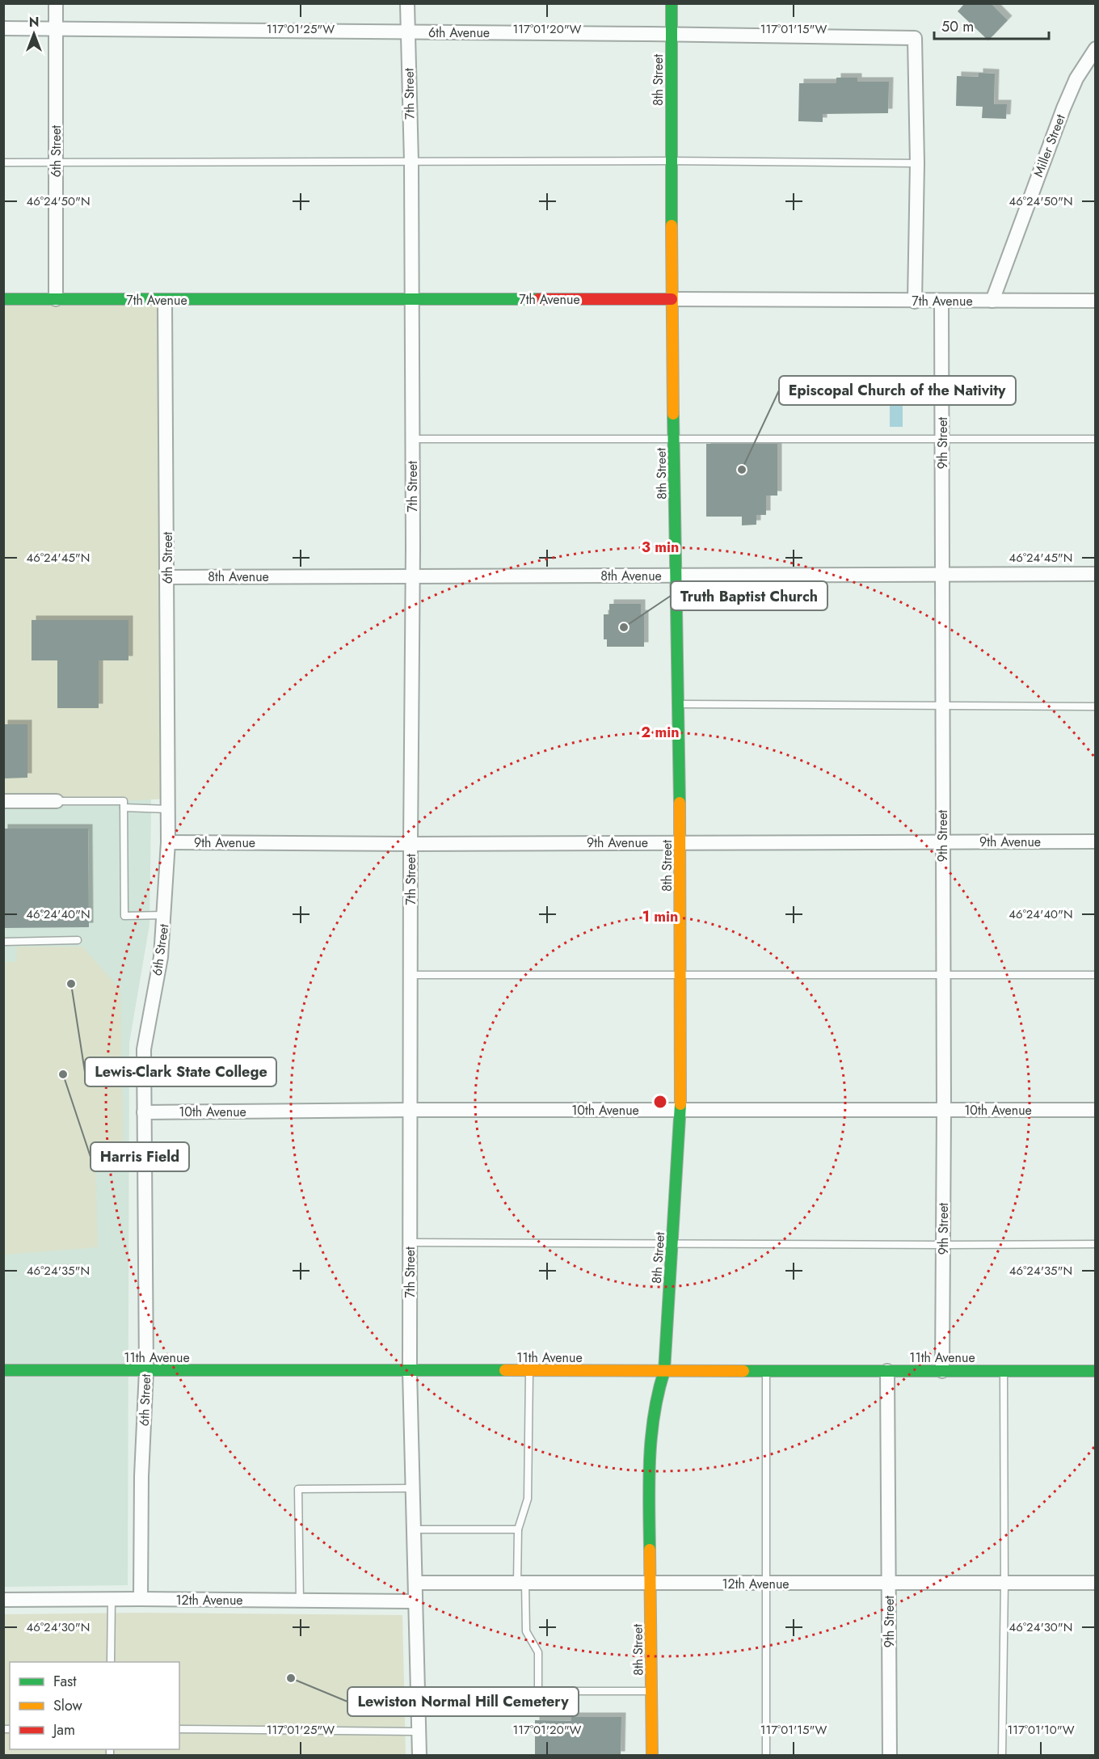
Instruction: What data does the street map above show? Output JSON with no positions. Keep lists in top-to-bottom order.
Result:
{
  "streets": {
    "main road": ["8th Street", "7th Avenue", "11th Avenue"],
    "street": [
      "6th Avenue",
      "7th Street",
      "Miller Street",
      "6th Street",
      "9th Street",
      "8th Avenue",
      "9th Avenue",
      "10th Avenue",
      "12th Avenue"
    ]
  },
  "crossings": [
    ["6th Avenue", "8th Street"],
    ["6th Avenue", "7th Street"],
    ["6th Avenue", "6th Street"],
    ["8th Street", "7th Avenue"],
    ["8th Street", "8th Avenue"],
    ["8th Street", "9th Avenue"],
    ["8th Street", "10th Avenue"],
    ["8th Street", "11th Avenue"],
    ["8th Street", "12th Avenue"],
    ["7th Street", "7th Avenue"],
    ["7th Street", "8th Avenue"],
    ["7th Street", "9th Avenue"],
    ["7th Street", "10th Avenue"],
    ["7th Street", "11th Avenue"],
    ["7th Street", "12th Avenue"],
    ["Miller Street", "7th Avenue"],
    ["6th Street", "7th Avenue"],
    ["6th Street", "8th Avenue"],
    ["6th Street", "9th Avenue"],
    ["6th Street", "10th Avenue"],
    ["6th Street", "11th Avenue"],
    ["6th Street", "12th Avenue"],
    ["7th Avenue", "9th Street"],
    ["9th Street", "8th Avenue"],
    ["9th Street", "9th Avenue"],
    ["9th Street", "10th Avenue"],
    ["9th Street", "11th Avenue"],
    ["9th Street", "12th Avenue"]
  ],
  "places": [
    "Episcopal Church of the Nativity",
    "Truth Baptist Church",
    "Lewis-Clark State College",
    "Harris Field",
    "Lewiston Normal Hill Cemetery"
  ],
  "legend": ["Fast", "Slow", "Jam"],
  "scale_bar": "50 m",
  "north": "top",
  "coordinates": [
    "117°01'25\"W",
    "117°01'20\"W",
    "117°01'15\"W",
    "46°24'50\"N",
    "46°24'45\"N",
    "46°24'40\"N",
    "46°24'35\"N",
    "46°24'30\"N",
    "117°01'10\"W"
  ],
  "rings": ["3 min", "2 min", "1 min"]
}
